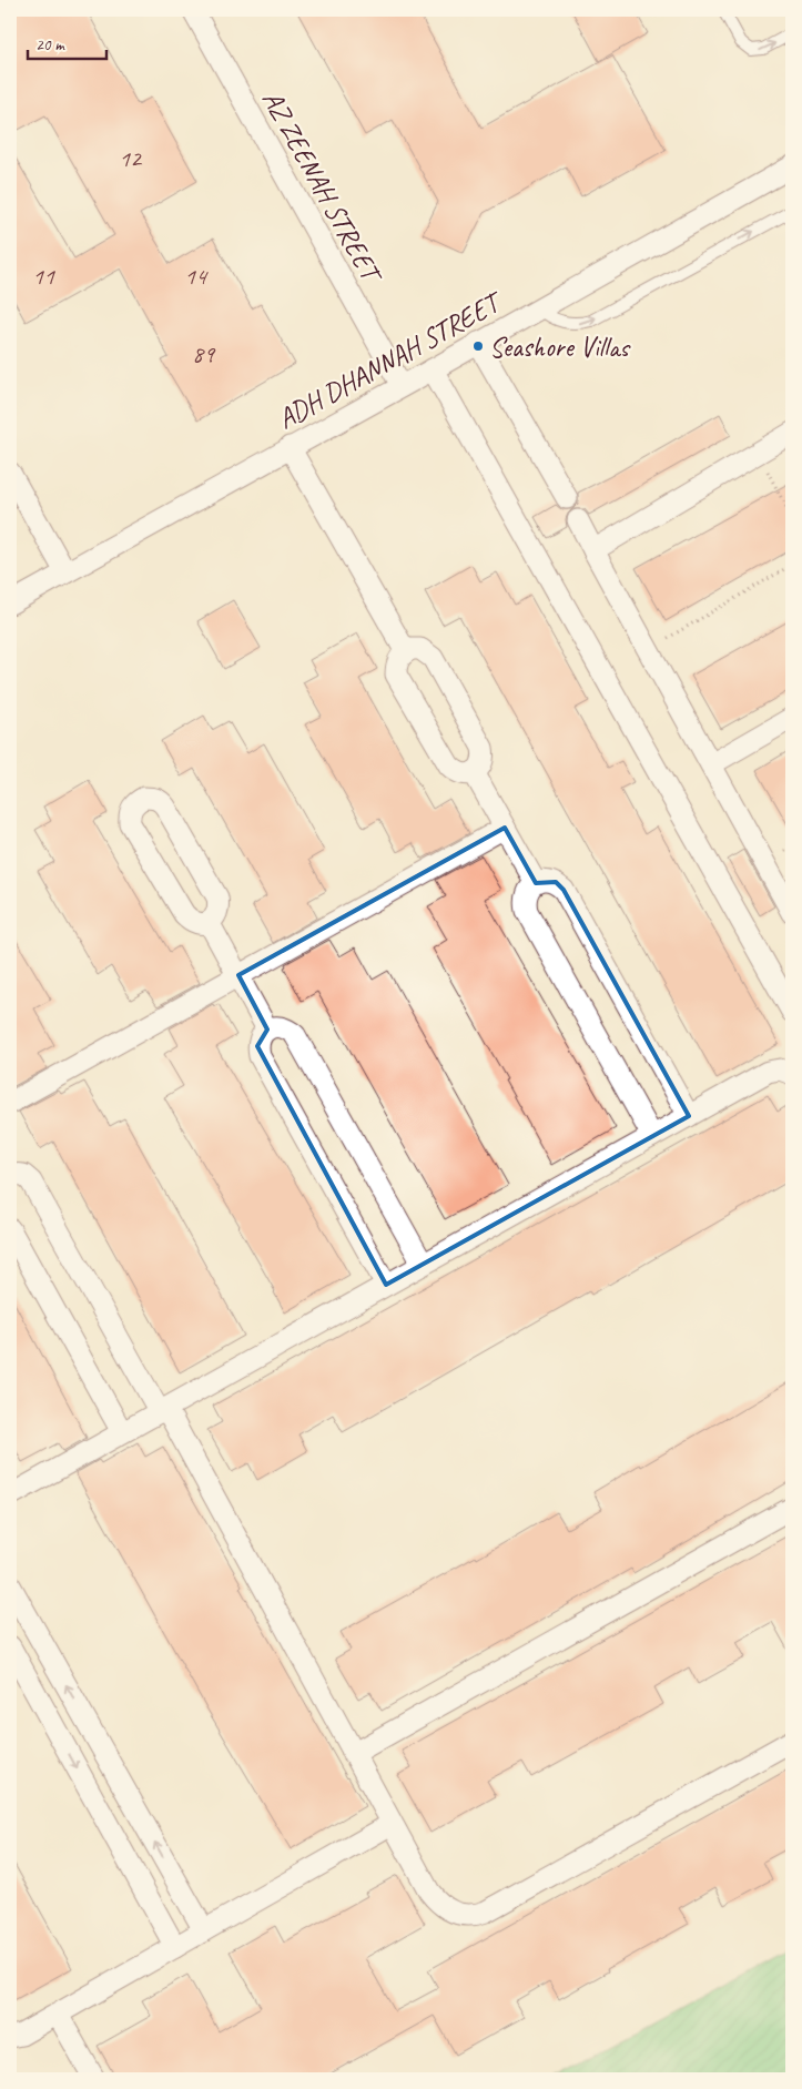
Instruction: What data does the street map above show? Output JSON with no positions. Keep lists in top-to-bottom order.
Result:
{
  "streets": {
    "street": ["AZ ZEENAH STREET", "ADH DHANNAH STREET"]
  },
  "crossings": [
    ["AZ ZEENAH STREET", "ADH DHANNAH STREET"]
  ],
  "places": ["Seashore Villas"],
  "house_numbers": [
    "12",
    "11",
    "14",
    "89"
  ],
  "scale_bar": "20 m"
}
